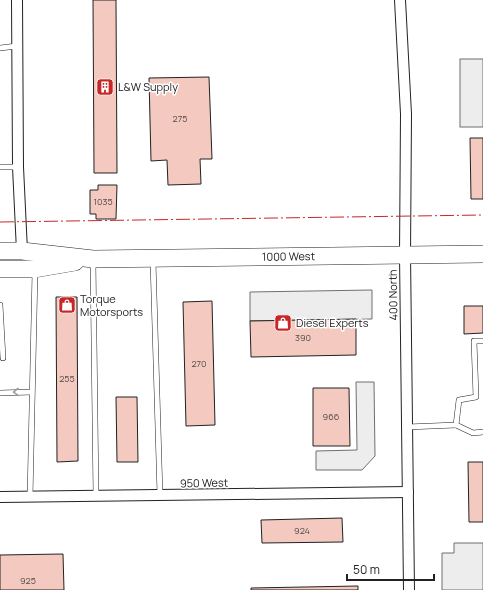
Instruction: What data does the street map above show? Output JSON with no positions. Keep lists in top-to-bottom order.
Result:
{
  "streets": {
    "main road": ["1000 West"],
    "street": ["400 North", "950 West"]
  },
  "crossings": [
    ["1000 West", "400 North"],
    ["400 North", "950 West"]
  ],
  "places": {
    "building": ["L&W Supply"],
    "shop": ["Torque Motorsports", "Diesel Experts"]
  },
  "house_numbers": [
    "275",
    "1035",
    "390",
    "270",
    "255",
    "966",
    "924",
    "925"
  ],
  "scale_bar": "50 m"
}
